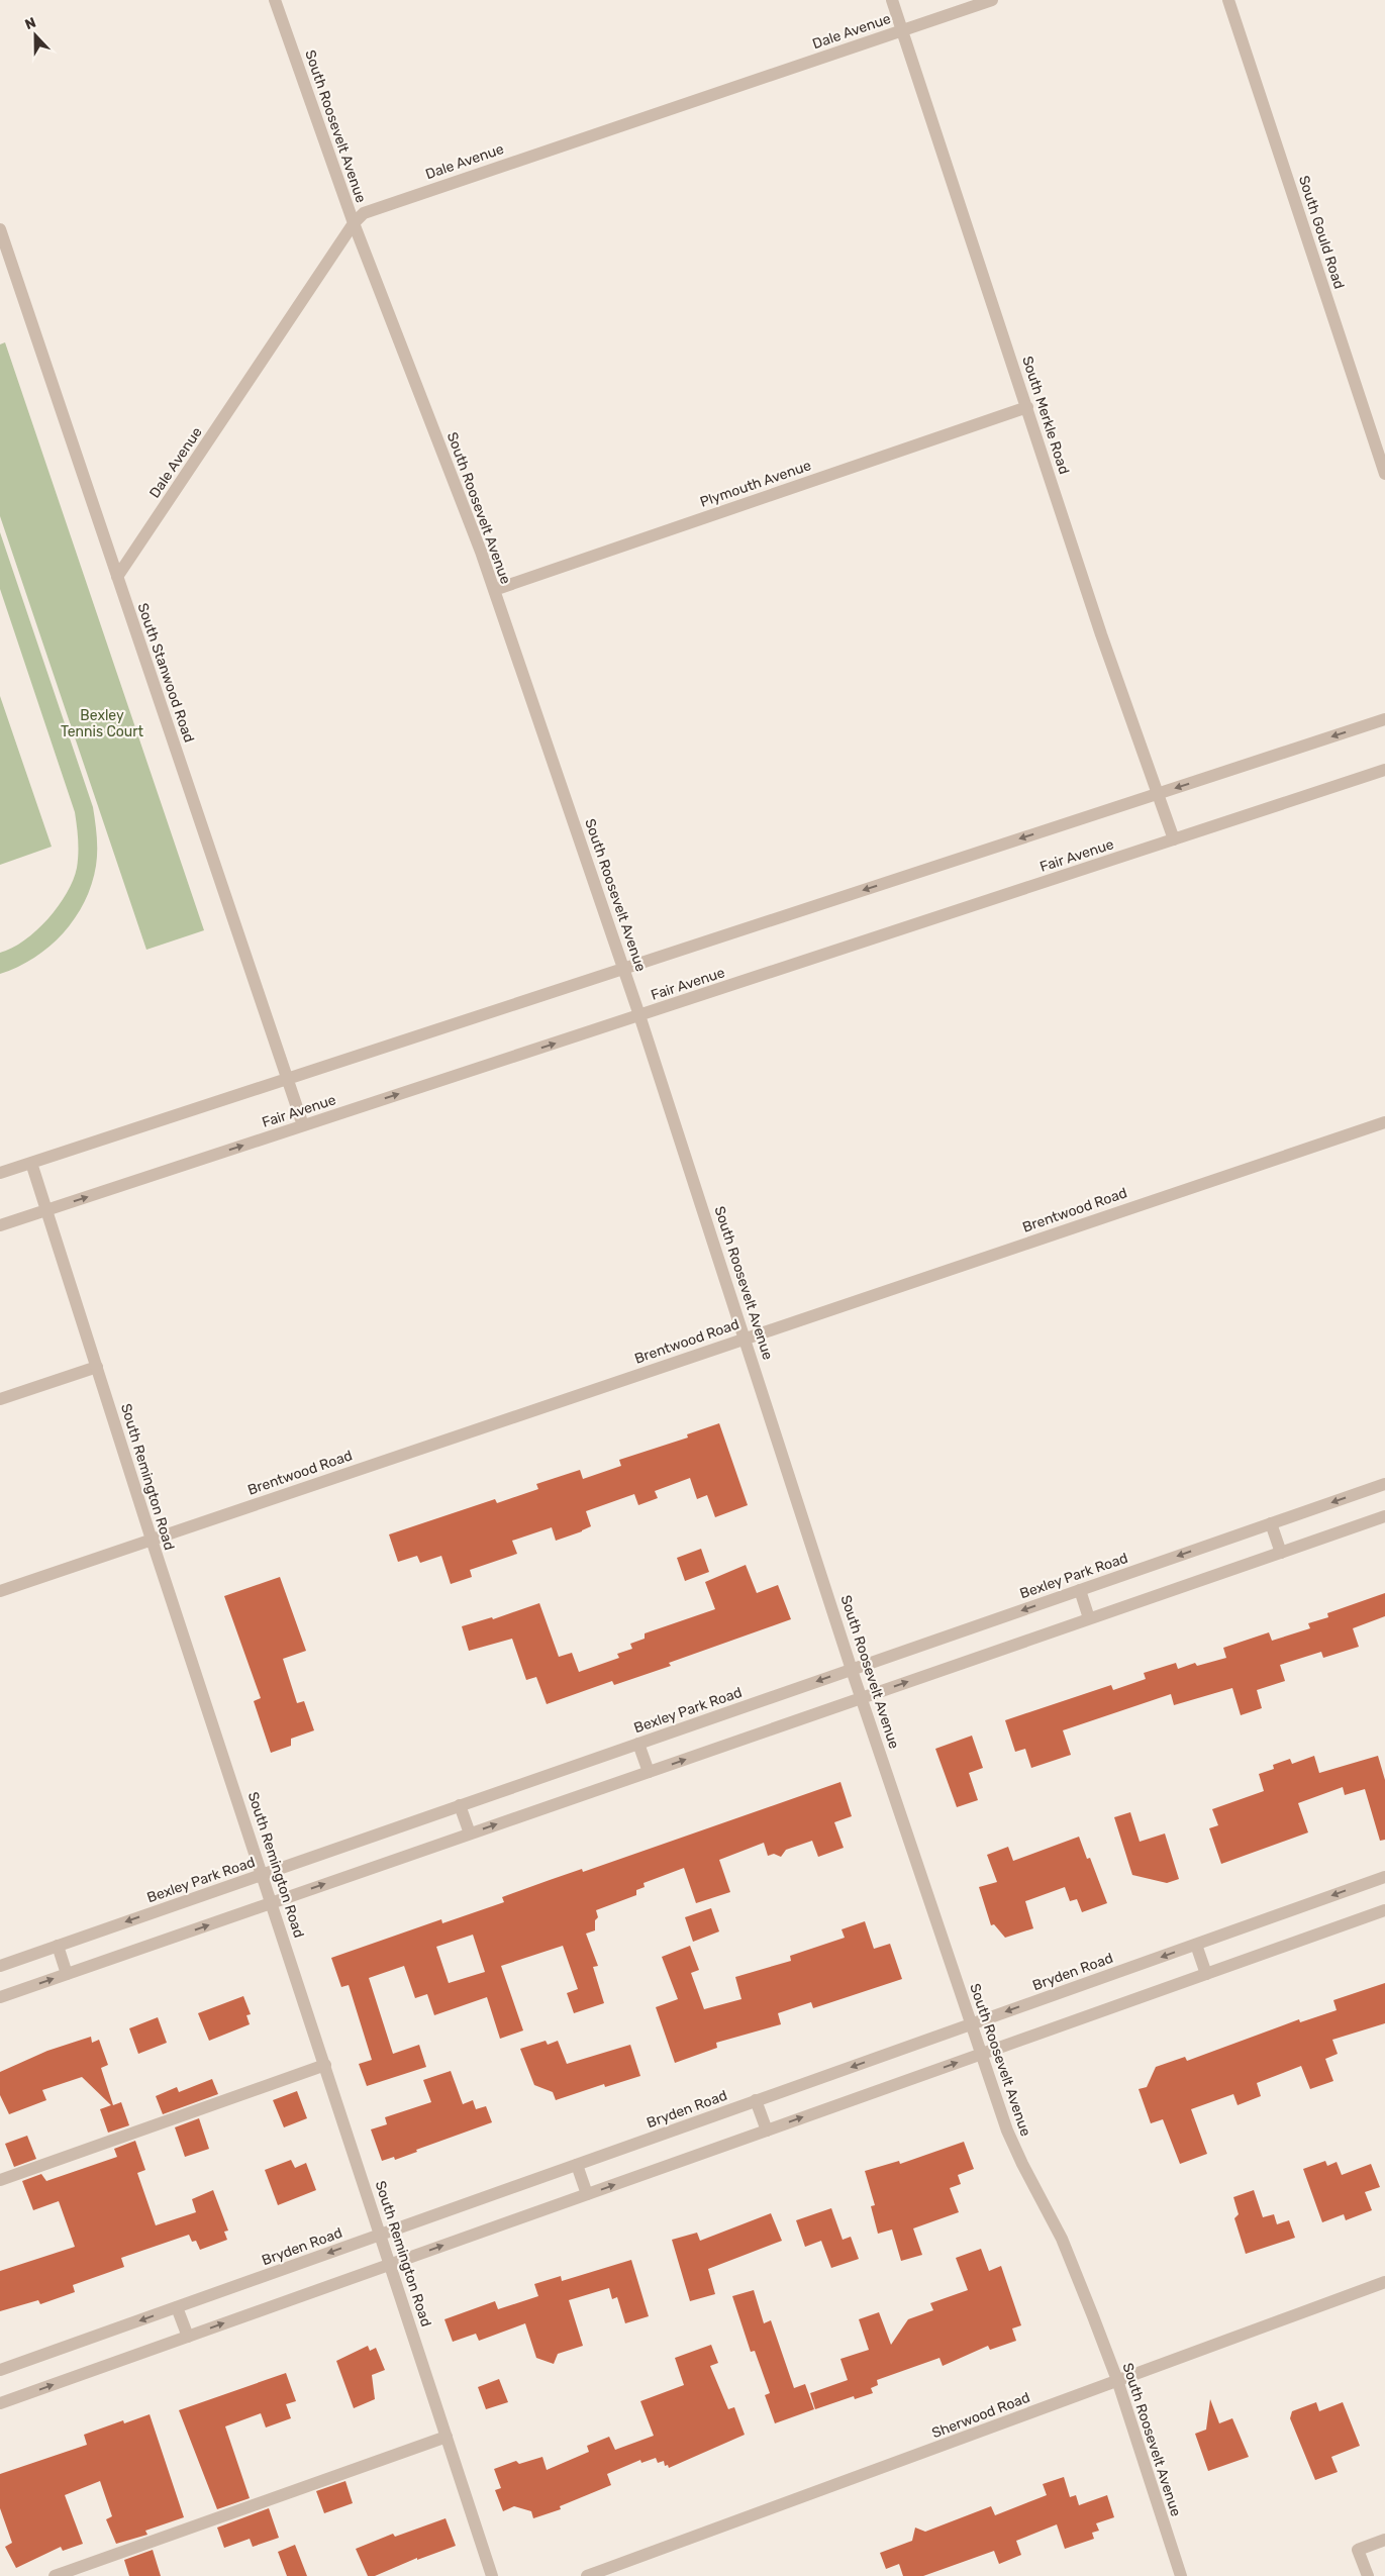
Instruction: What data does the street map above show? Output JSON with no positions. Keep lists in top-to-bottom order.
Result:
{
  "streets": {
    "street": [
      "Dale Avenue",
      "South Roosevelt Avenue",
      "South Gould Road",
      "South Merkle Road",
      "Plymouth Avenue",
      "South Stanwood Road",
      "Fair Avenue",
      "Brentwood Road",
      "South Remington Road",
      "Bexley Park Road",
      "Bryden Road",
      "Sherwood Road"
    ]
  },
  "crossings": [
    ["Dale Avenue", "South Roosevelt Avenue"],
    ["Dale Avenue", "South Merkle Road"],
    ["Dale Avenue", "South Stanwood Road"],
    ["South Roosevelt Avenue", "Plymouth Avenue"],
    ["South Roosevelt Avenue", "Fair Avenue"],
    ["South Roosevelt Avenue", "Brentwood Road"],
    ["South Roosevelt Avenue", "Bexley Park Road"],
    ["South Roosevelt Avenue", "Bryden Road"],
    ["South Roosevelt Avenue", "Sherwood Road"],
    ["South Merkle Road", "Plymouth Avenue"],
    ["South Merkle Road", "Fair Avenue"],
    ["South Stanwood Road", "Fair Avenue"],
    ["Fair Avenue", "South Remington Road"],
    ["Brentwood Road", "South Remington Road"],
    ["South Remington Road", "Bexley Park Road"],
    ["South Remington Road", "Bryden Road"]
  ],
  "parks": ["Bexley Tennis Court"],
  "north": "top"
}
